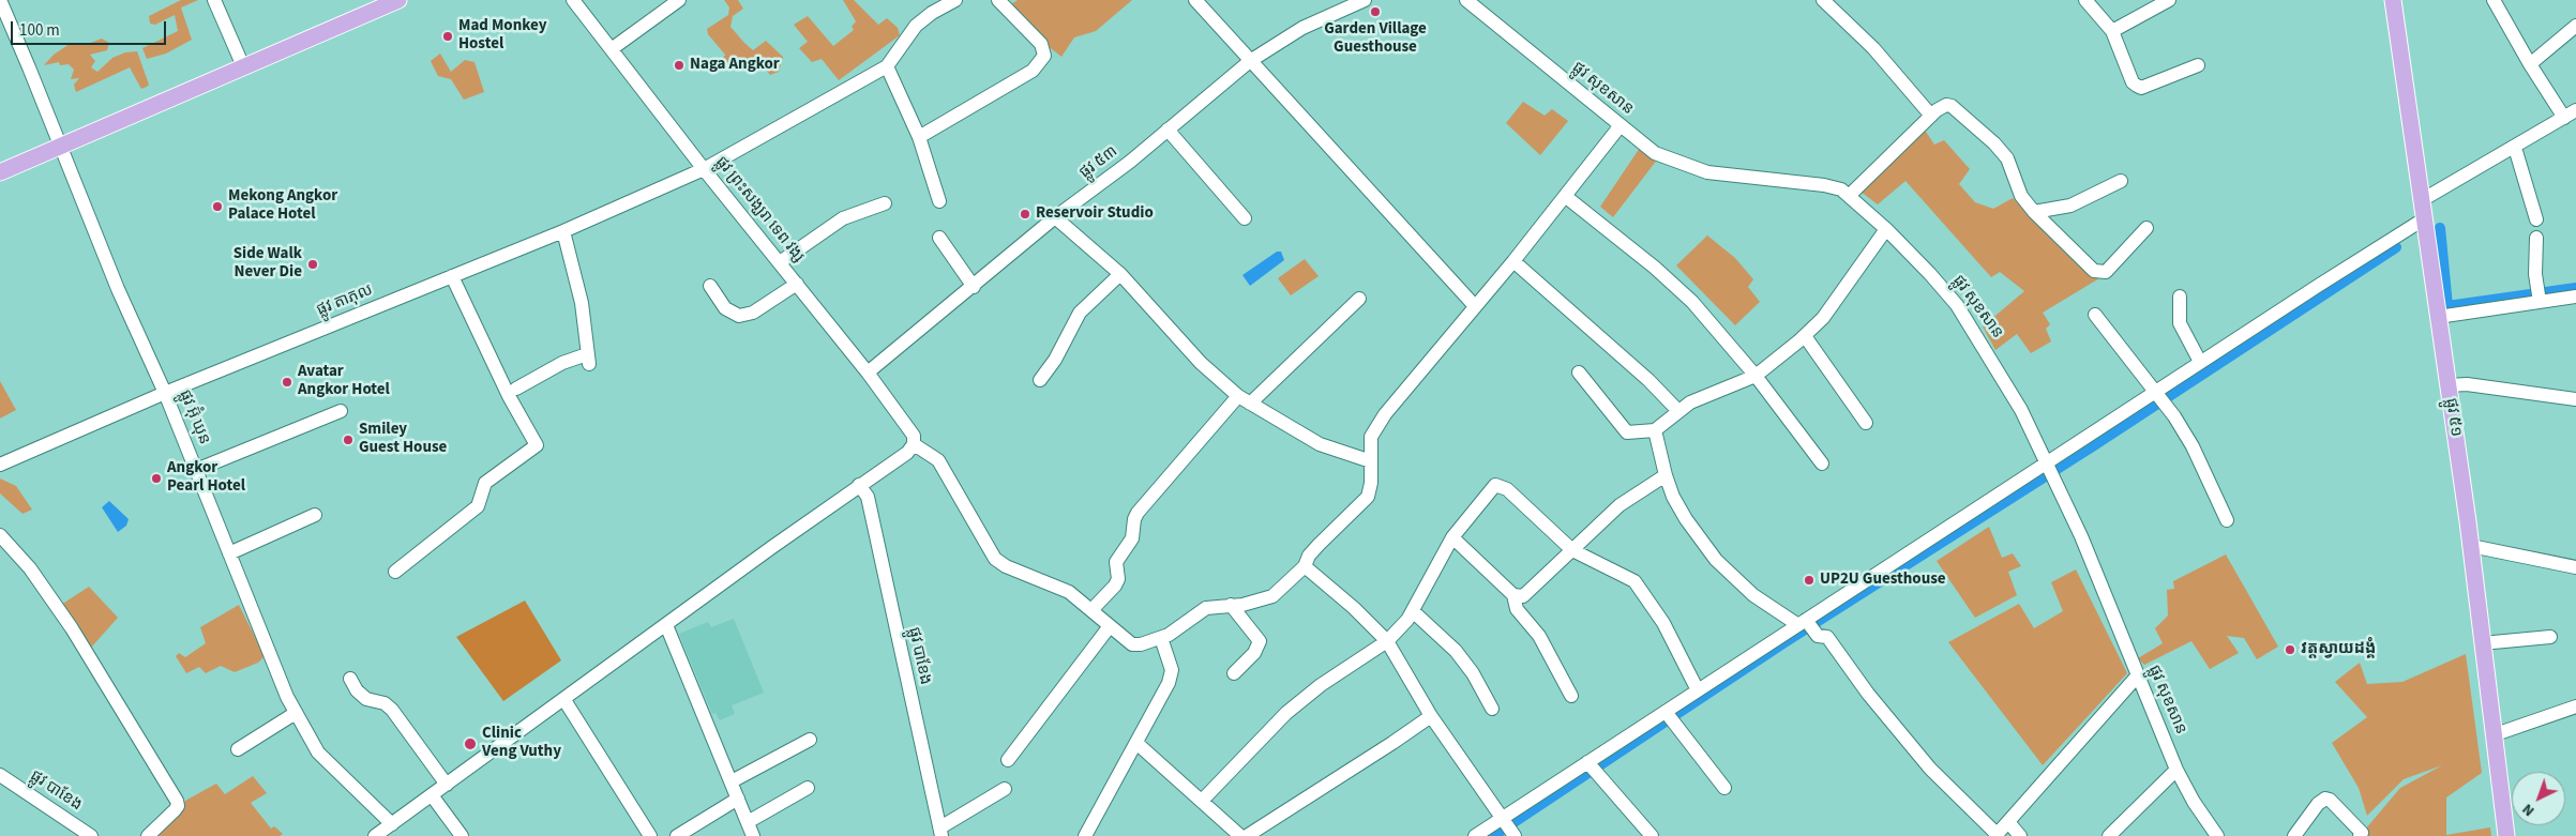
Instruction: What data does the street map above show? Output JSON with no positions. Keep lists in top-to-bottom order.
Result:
{
  "streets": {
    "main road": ["ផ្លូវ ៥១"],
    "street": [
      "ផ្លូវ សុខសាន",
      "ផ្លូវ ៥៣",
      "ផ្លូវ ព្រះសង្ឃរា ទេព វង្ស",
      "ផ្លូវ តាភុល",
      "ផ្លូវ អ៊ុំ ឃុន",
      "ផ្លូវ បាខែង"
    ]
  },
  "crossings": [
    ["ផ្លូវ ៥៣", "ផ្លូវ ព្រះសង្ឃរា ទេព វង្ស"],
    ["ផ្លូវ ព្រះសង្ឃរា ទេព វង្ស", "ផ្លូវ តាភុល"],
    ["ផ្លូវ តាភុល", "ផ្លូវ អ៊ុំ ឃុន"]
  ],
  "places": [
    "Garden Village Guesthouse",
    "Mad Monkey Hostel",
    "Naga Angkor",
    "Mekong Angkor Palace Hotel",
    "Reservoir Studio",
    "Side Walk Never Die",
    "Avatar Angkor Hotel",
    "Smiley Guest House",
    "Angkor Pearl Hotel",
    "UP2U Guesthouse",
    "វត្តស្វាយដង្គំ",
    "Clinic Veng Vuthy"
  ],
  "scale_bar": "100 m",
  "north": "bottom left"
}
